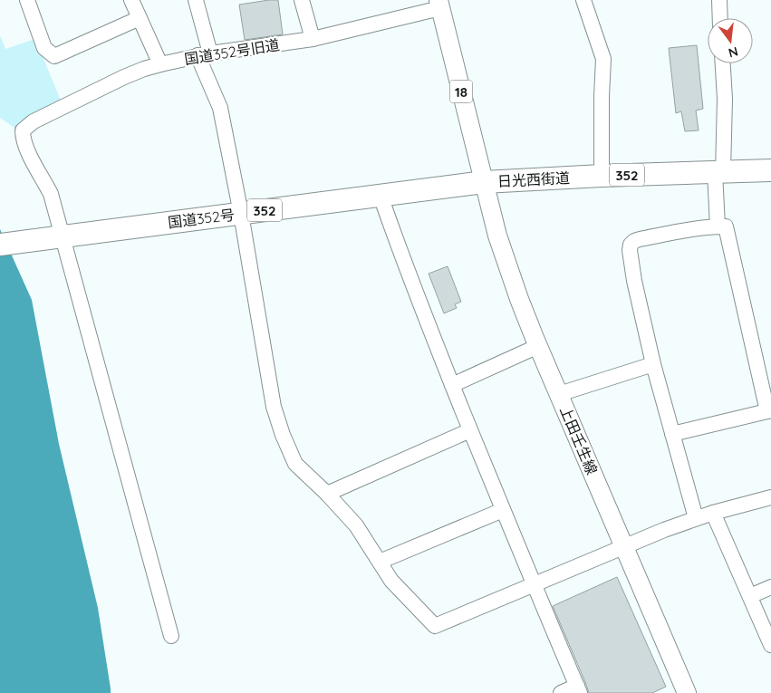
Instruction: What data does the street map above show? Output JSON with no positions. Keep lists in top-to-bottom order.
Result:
{
  "streets": {
    "highway": ["352", "日光西街道", "国道352号"],
    "main road": ["18", "上田壬生線"],
    "street": ["国道352号旧道"]
  },
  "crossings": [
    ["国道352号旧道", "日光西街道"],
    ["国道352号旧道", "国道352号"],
    ["日光西街道", "国道352号"],
    ["日光西街道", "上田壬生線"],
    ["国道352号", "上田壬生線"]
  ],
  "north": "bottom"
}
